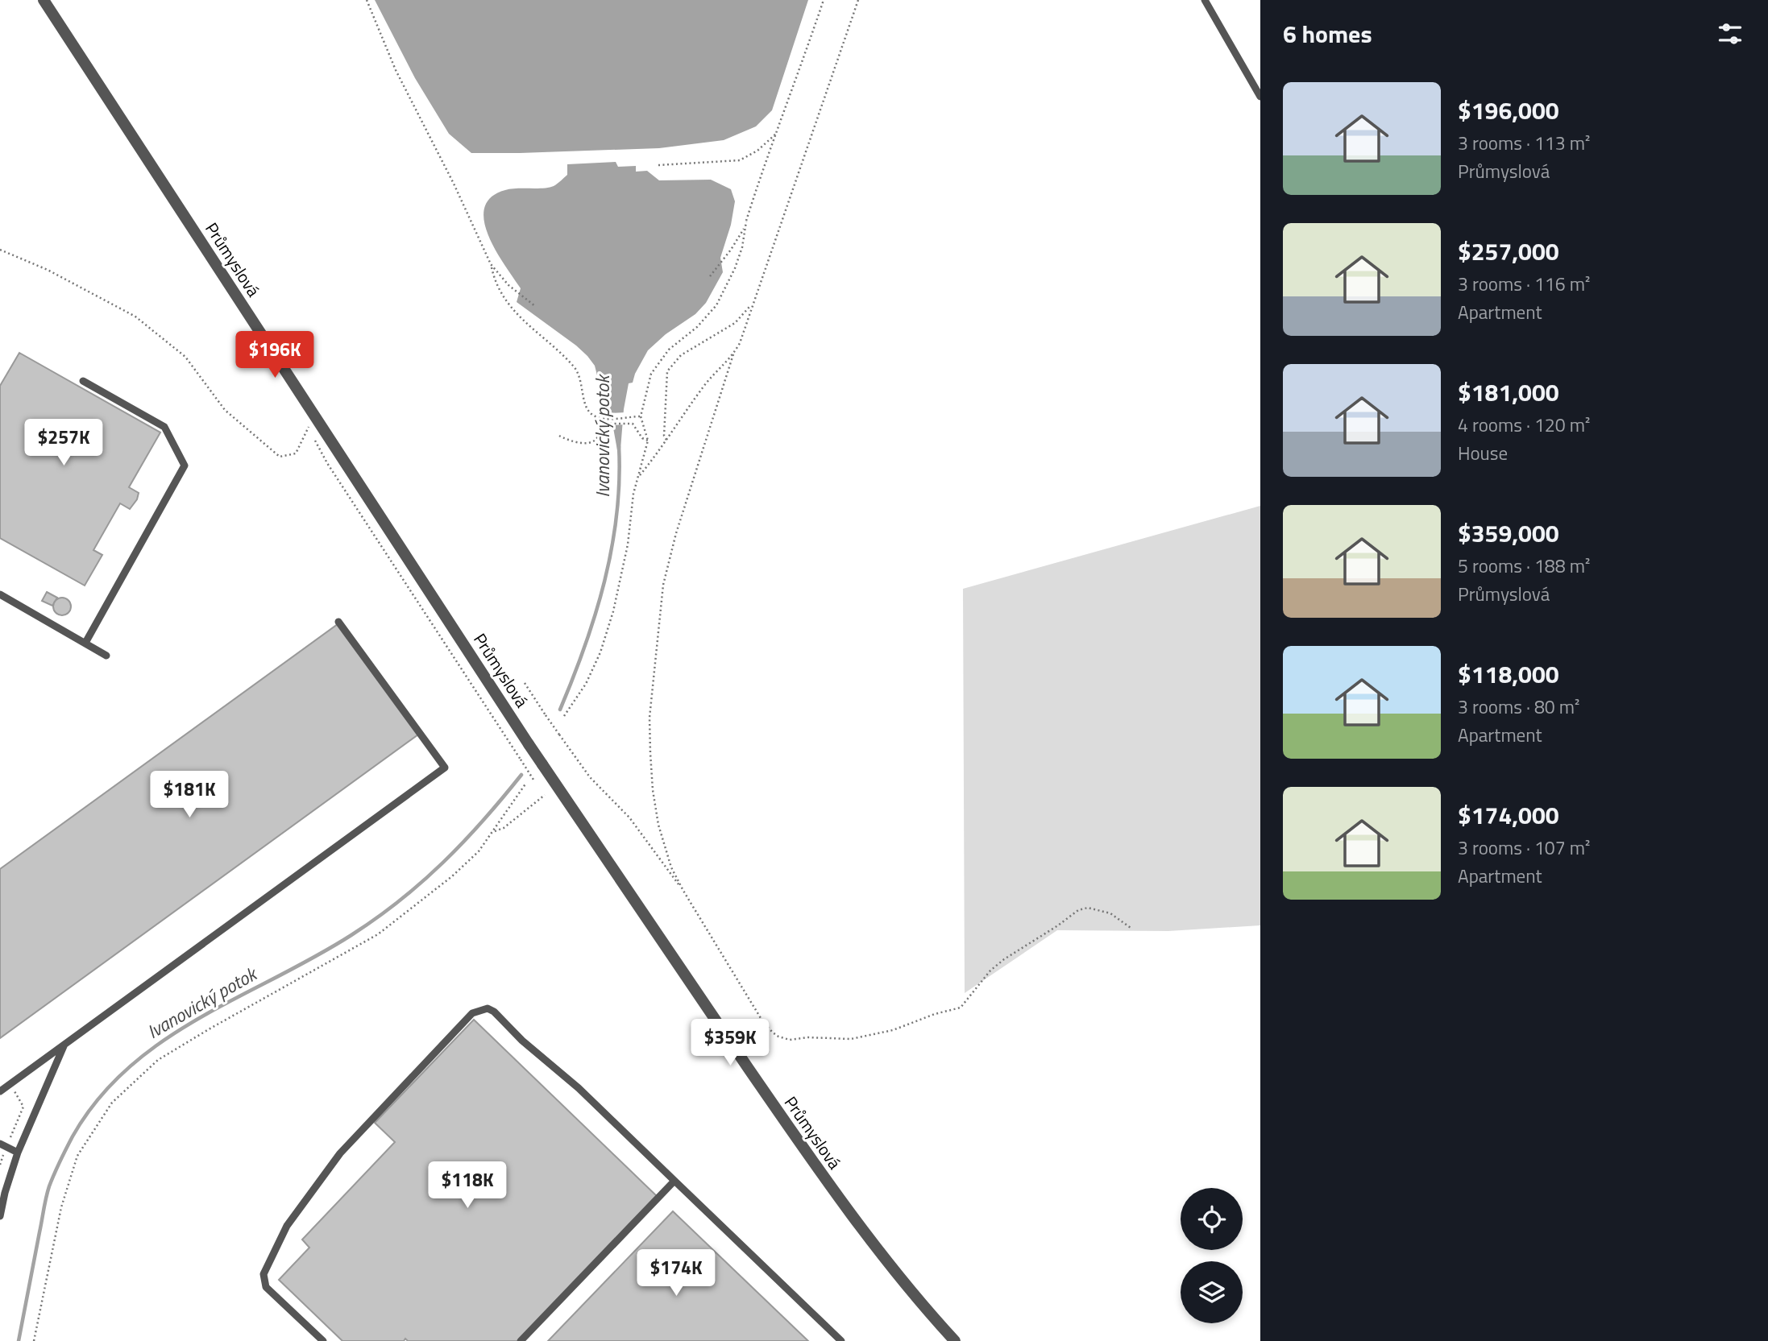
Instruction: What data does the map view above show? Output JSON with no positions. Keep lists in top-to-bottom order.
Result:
{
  "streets": {
    "street": ["Průmyslová"]
  },
  "water": ["Ivanovický potok"],
  "page": {
    "heading": "6 homes",
    "list": [
      {
        "name": "$196,000",
        "note": "3 rooms · 113 m² · Průmyslová"
      },
      {
        "name": "$257,000",
        "note": "3 rooms · 116 m² · Apartment"
      },
      {
        "name": "$181,000",
        "note": "4 rooms · 120 m² · House"
      },
      {
        "name": "$359,000",
        "note": "5 rooms · 188 m² · Průmyslová"
      },
      {
        "name": "$118,000",
        "note": "3 rooms · 80 m² · Apartment"
      },
      {
        "name": "$174,000",
        "note": "3 rooms · 107 m² · Apartment"
      }
    ],
    "price": [
      "$196K",
      "$257K",
      "$181K",
      "$359K",
      "$118K",
      "$174K"
    ]
  }
}
